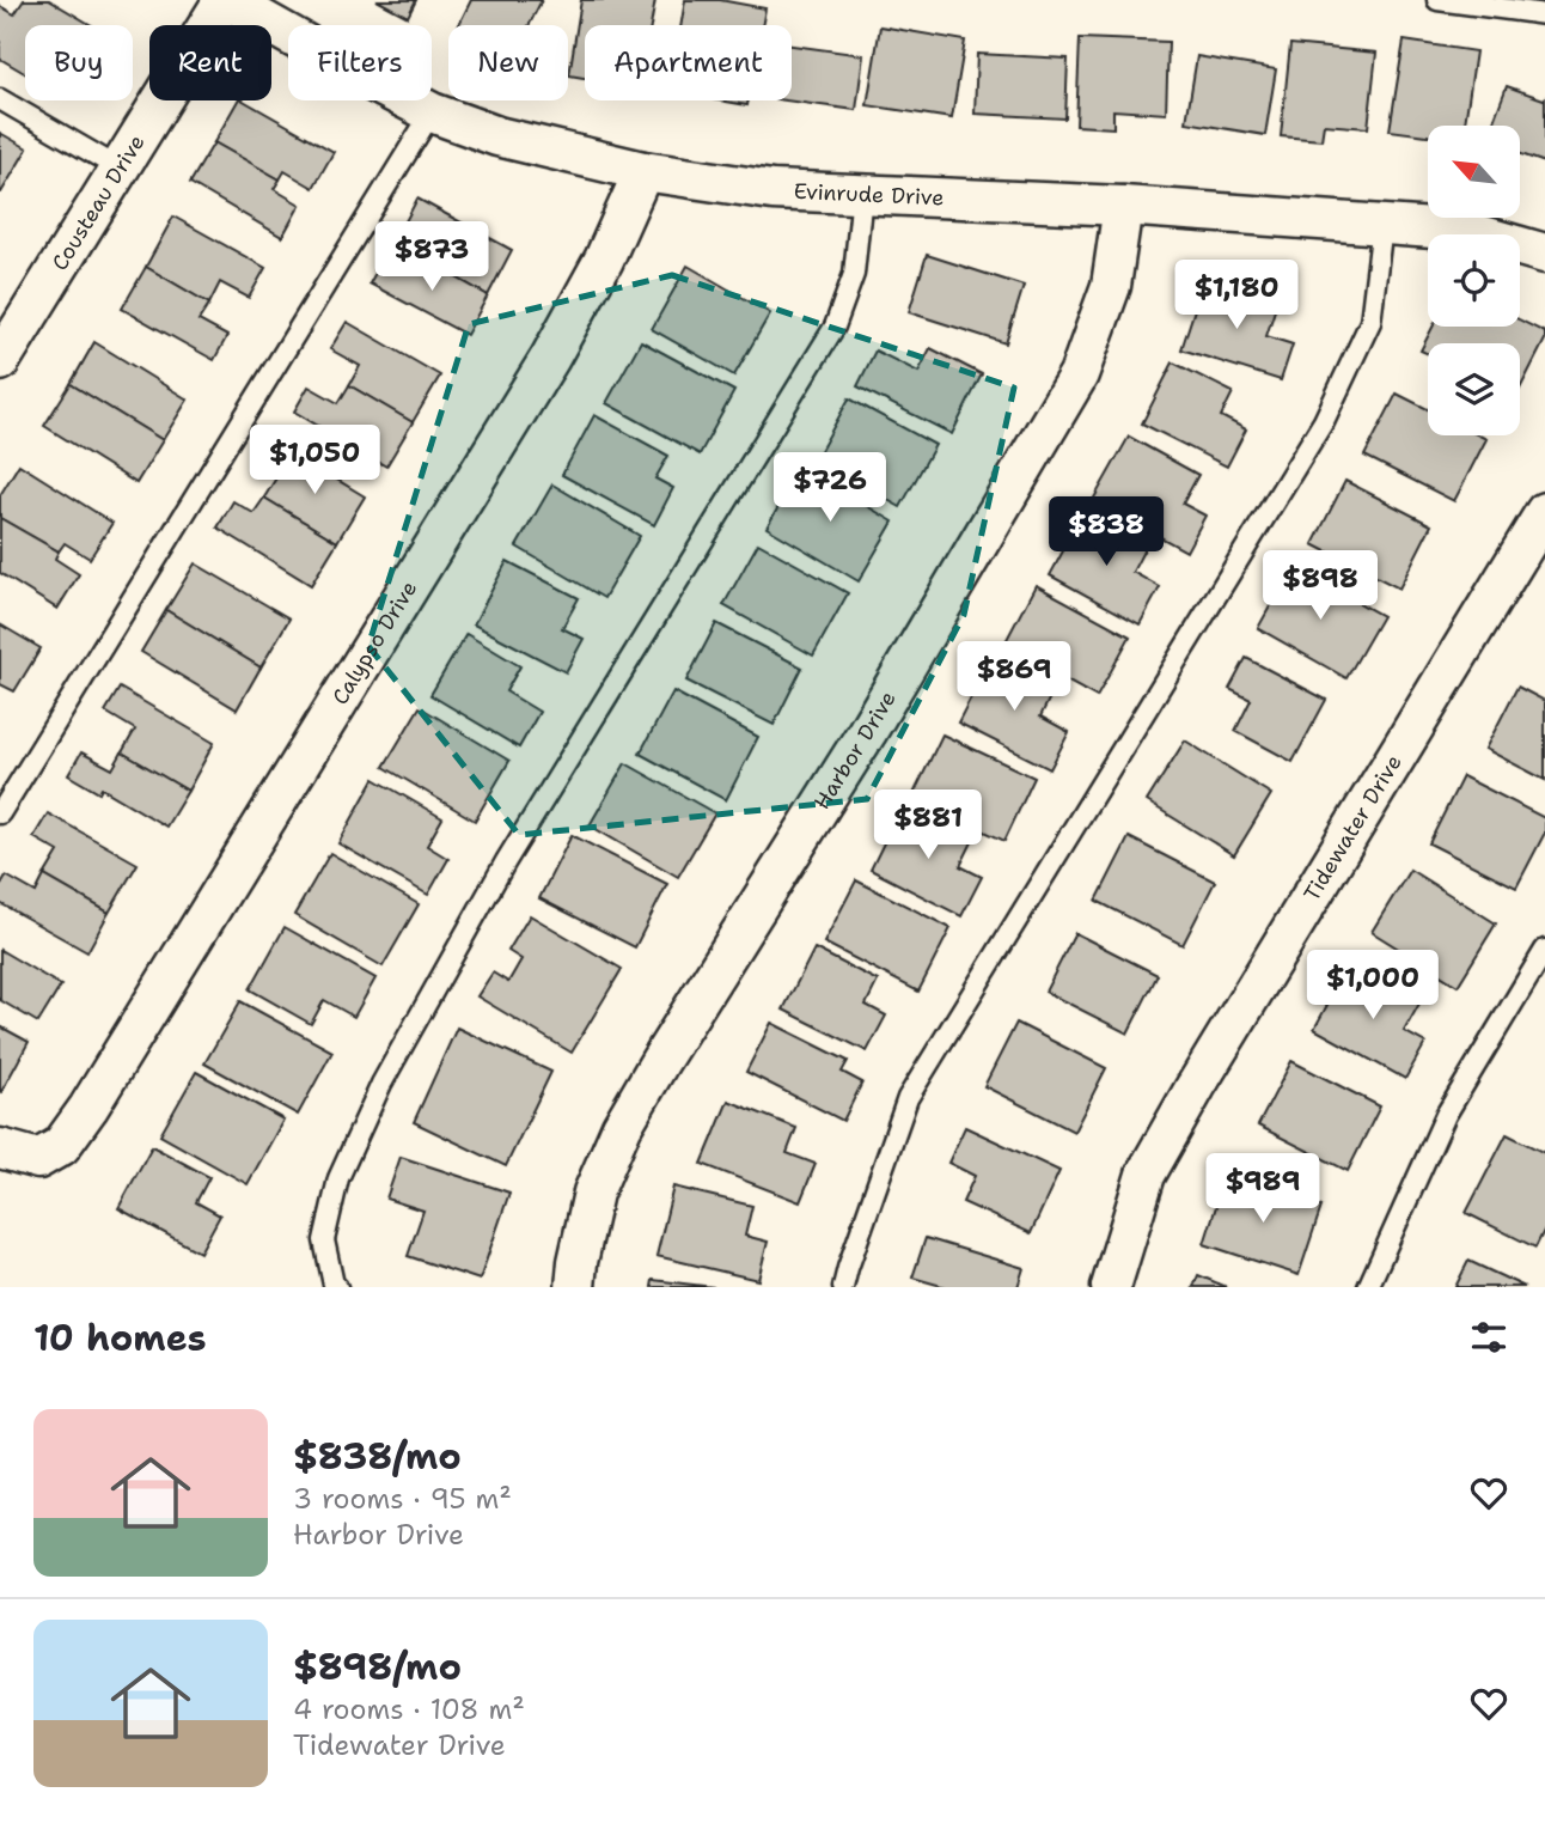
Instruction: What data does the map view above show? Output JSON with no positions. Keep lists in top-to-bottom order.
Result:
{
  "streets": {
    "street": [
      "Evinrude Drive",
      "Cousteau Drive",
      "Calypso Drive",
      "Harbor Drive",
      "Tidewater Drive"
    ]
  },
  "crossings": [
    ["Evinrude Drive", "Cousteau Drive"],
    ["Evinrude Drive", "Calypso Drive"],
    ["Evinrude Drive", "Harbor Drive"]
  ],
  "north": "top left",
  "page": {
    "chip": [
      "Buy",
      "Rent",
      "Filters",
      "New",
      "Apartment"
    ],
    "price": [
      "$873",
      "$1,180",
      "$1,050",
      "$726",
      "$838",
      "$898",
      "$869",
      "$881",
      "$1,000",
      "$989"
    ],
    "heading": "10 homes",
    "list": [
      {
        "name": "$838/mo",
        "note": "3 rooms · 95 m² · Harbor Drive"
      },
      {
        "name": "$898/mo",
        "note": "4 rooms · 108 m² · Tidewater Drive"
      }
    ]
  }
}
